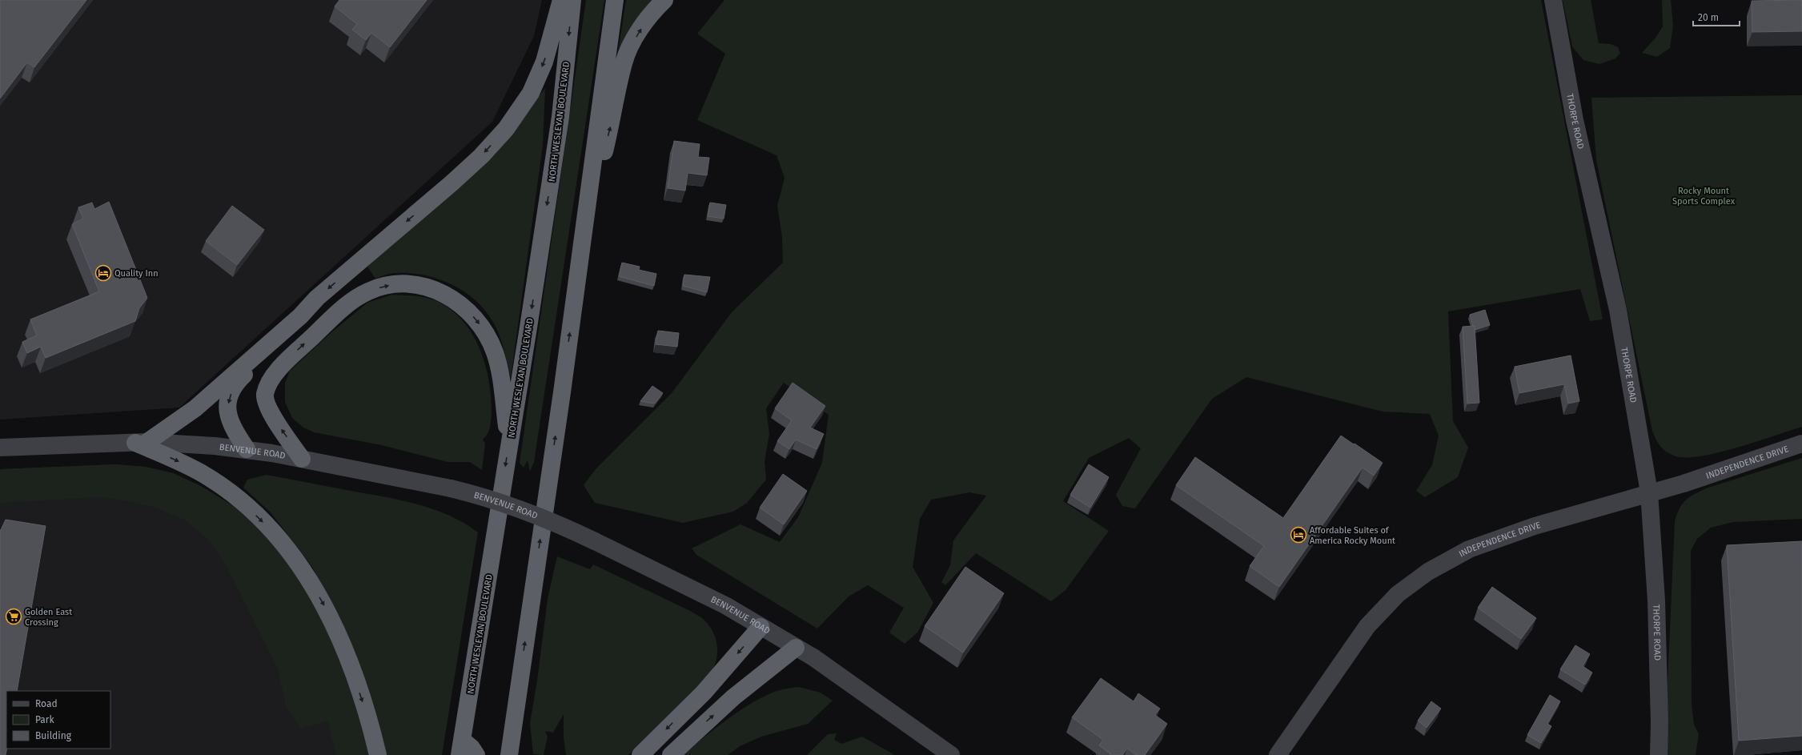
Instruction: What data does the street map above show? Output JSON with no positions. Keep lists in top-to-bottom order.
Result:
{
  "streets": {
    "highway": ["NORTH WESLEYAN BOULEVARD"],
    "street": ["THORPE ROAD", "BENVENUE ROAD", "INDEPENDENCE DRIVE"]
  },
  "crossings": [
    ["THORPE ROAD", "INDEPENDENCE DRIVE"]
  ],
  "parks": ["Rocky Mount Sports Complex"],
  "places": {
    "hotel": ["Quality Inn", "Affordable Suites of America Rocky Mount"],
    "supermarket": ["Golden East Crossing"]
  },
  "legend": ["Road", "Park", "Building"],
  "scale_bar": "20 m"
}
